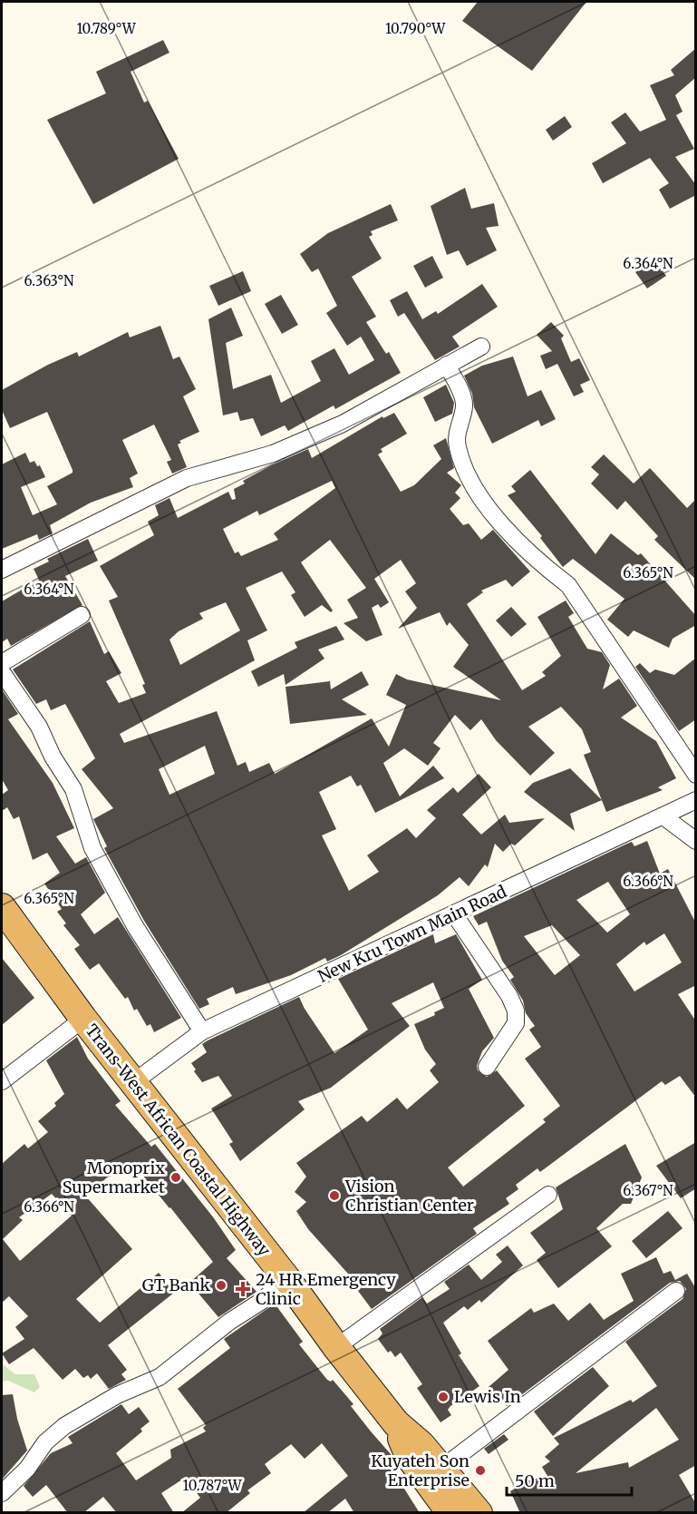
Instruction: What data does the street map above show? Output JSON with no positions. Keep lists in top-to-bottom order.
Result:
{
  "streets": {
    "highway": ["Trans-West African Coastal Highway"],
    "street": ["New Kru Town Main Road"]
  },
  "crossings": [
    ["New Kru Town Main Road", "Trans-West African Coastal Highway"]
  ],
  "places": {
    "other": [
      "Monoprix Supermarket",
      "Vision Christian Center",
      "GT Bank",
      "Lewis In",
      "Kuyateh Son Enterprise"
    ],
    "health": ["24 HR Emergency Clinic"]
  },
  "scale_bar": "50 m",
  "coordinates": [
    "10.789°W",
    "10.790°W",
    "6.364°N",
    "6.363°N",
    "6.365°N",
    "6.366°N",
    "6.367°N",
    "10.787°W"
  ]
}
